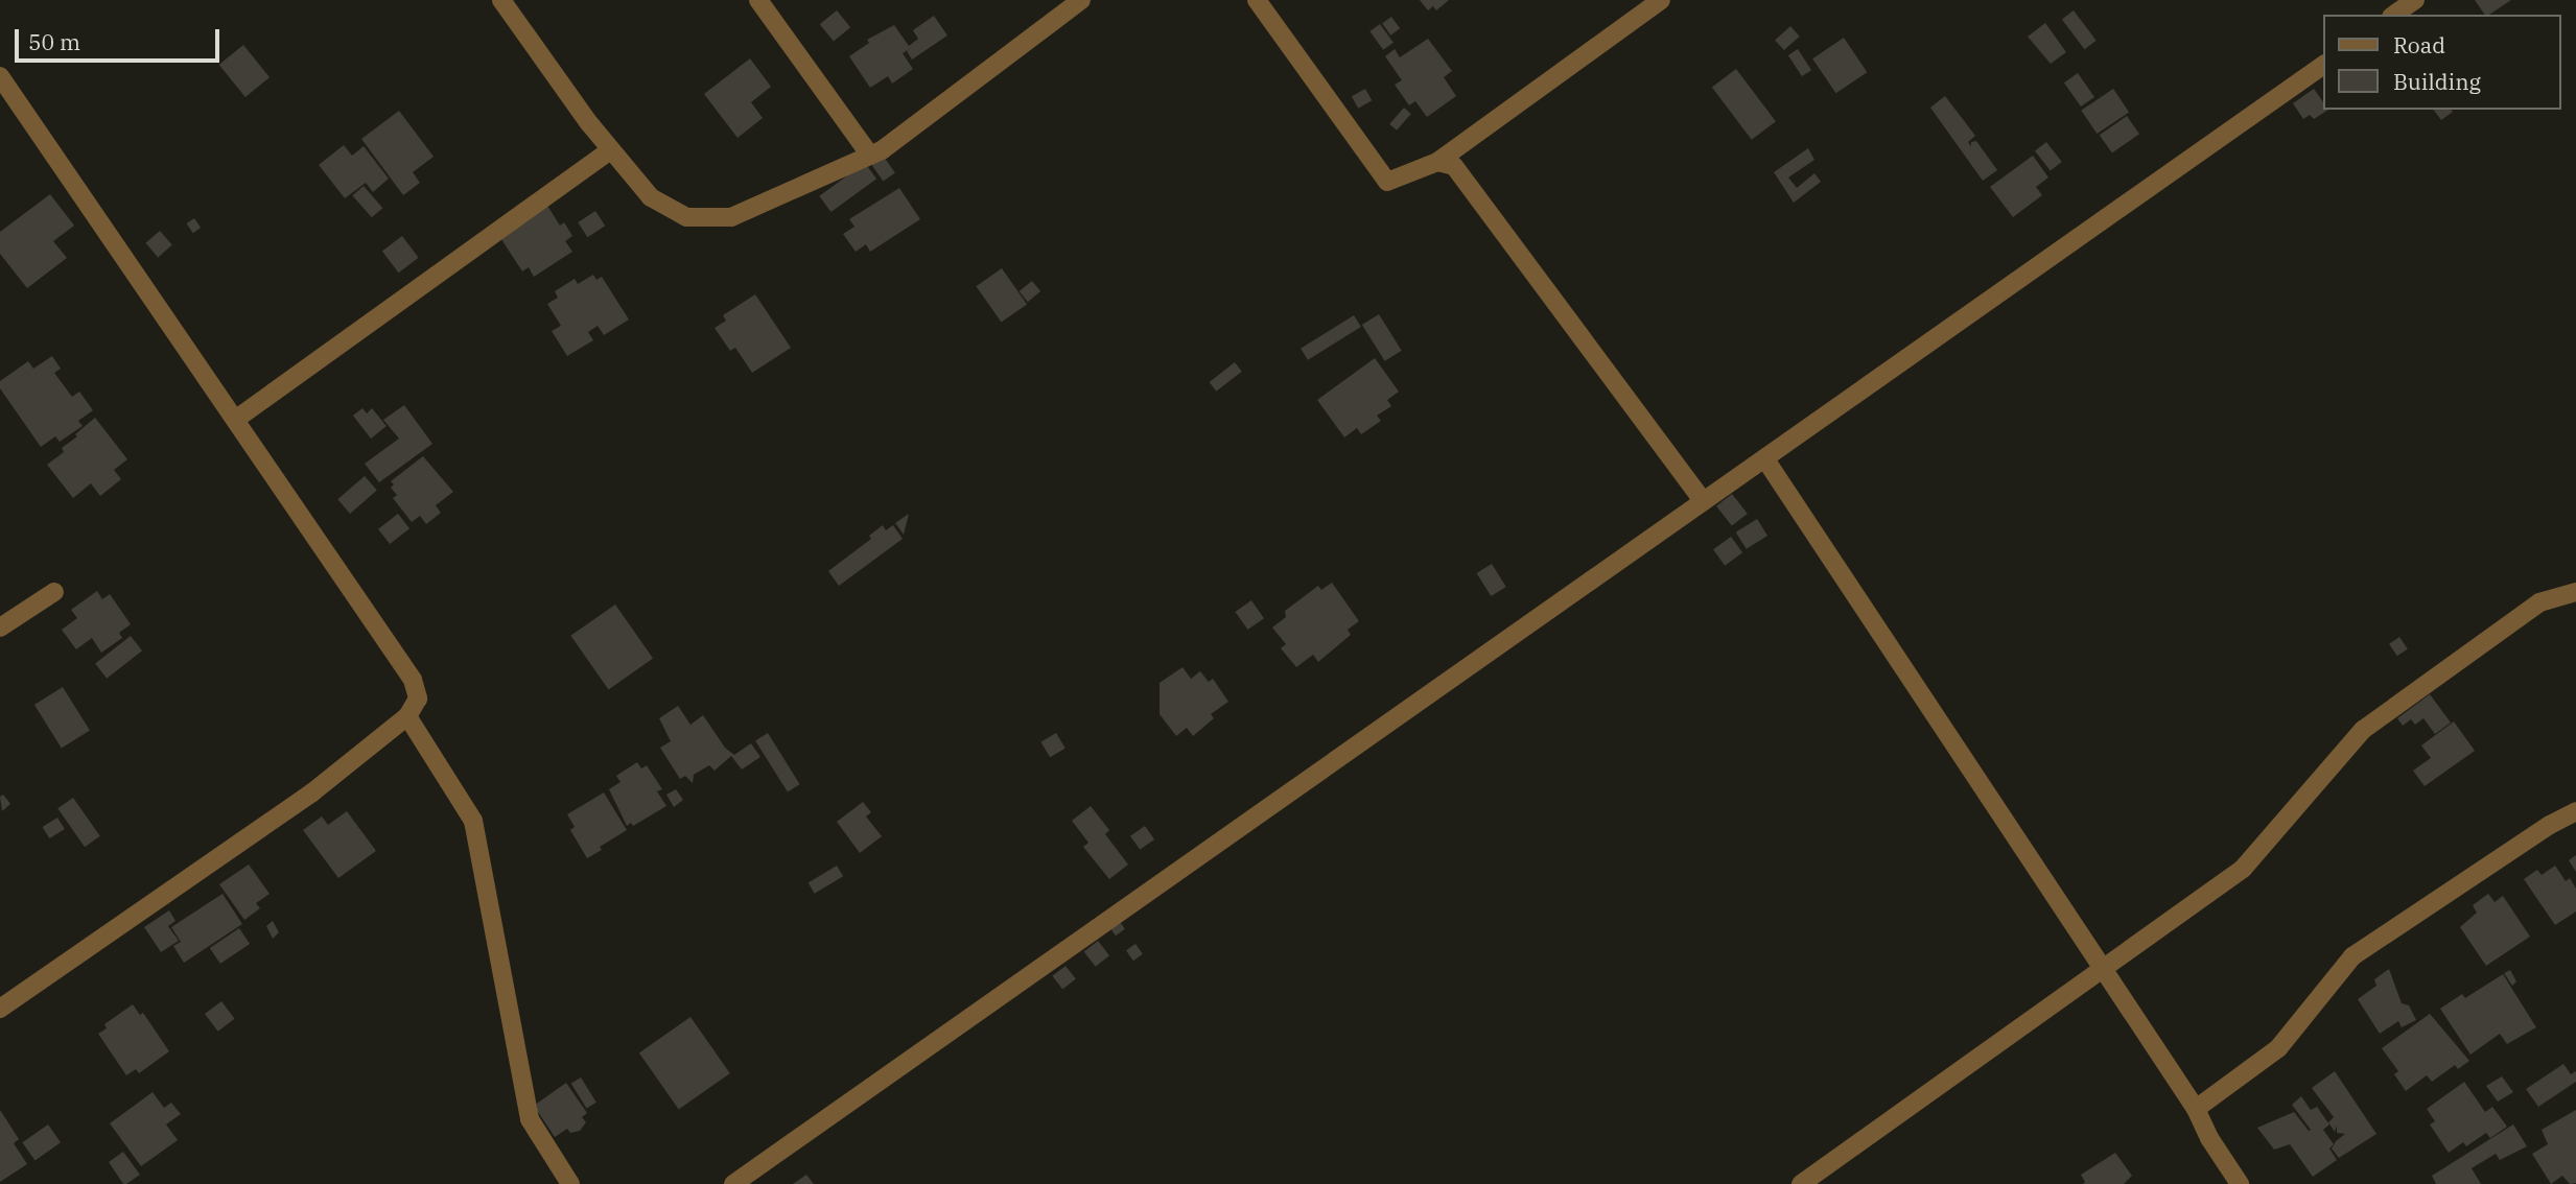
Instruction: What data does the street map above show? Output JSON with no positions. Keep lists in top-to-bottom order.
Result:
{
  "legend": ["Road", "Building"],
  "scale_bar": "50 m"
}
